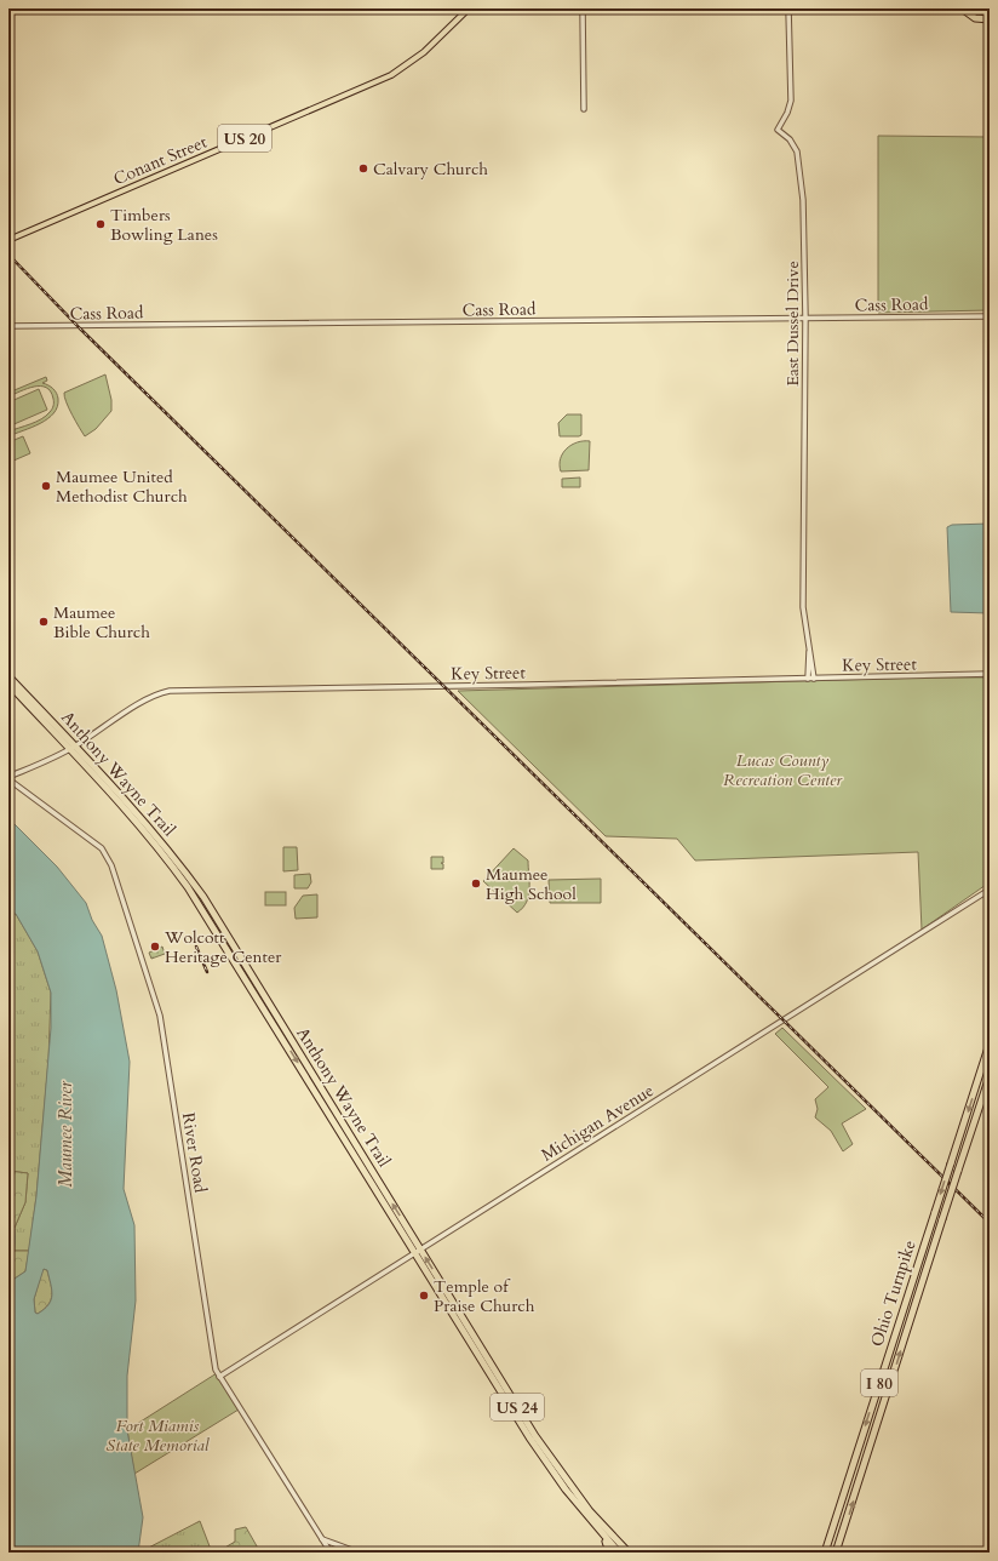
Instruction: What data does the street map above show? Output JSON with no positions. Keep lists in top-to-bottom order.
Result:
{
  "streets": {
    "highway": [
      "Anthony Wayne Trail",
      "Ohio Turnpike",
      "I 80",
      "US 24"
    ],
    "main road": ["US 20", "Conant Street"],
    "street": [
      "Cass Road",
      "East Dussel Drive",
      "Key Street",
      "Michigan Avenue",
      "River Road"
    ]
  },
  "crossings": [
    ["Cass Road", "East Dussel Drive"],
    ["East Dussel Drive", "Key Street"],
    ["Key Street", "Anthony Wayne Trail"],
    ["Key Street", "River Road"],
    ["Anthony Wayne Trail", "Michigan Avenue"],
    ["Michigan Avenue", "River Road"]
  ],
  "water": ["Maumee River"],
  "parks": ["Lucas County Recreation Center", "Fort Miamis State Memorial"],
  "places": [
    "Calvary Church",
    "Timbers Bowling Lanes",
    "Maumee United Methodist Church",
    "Maumee Bible Church",
    "Maumee High School",
    "Wolcott Heritage Center",
    "Temple of Praise Church"
  ]
}
